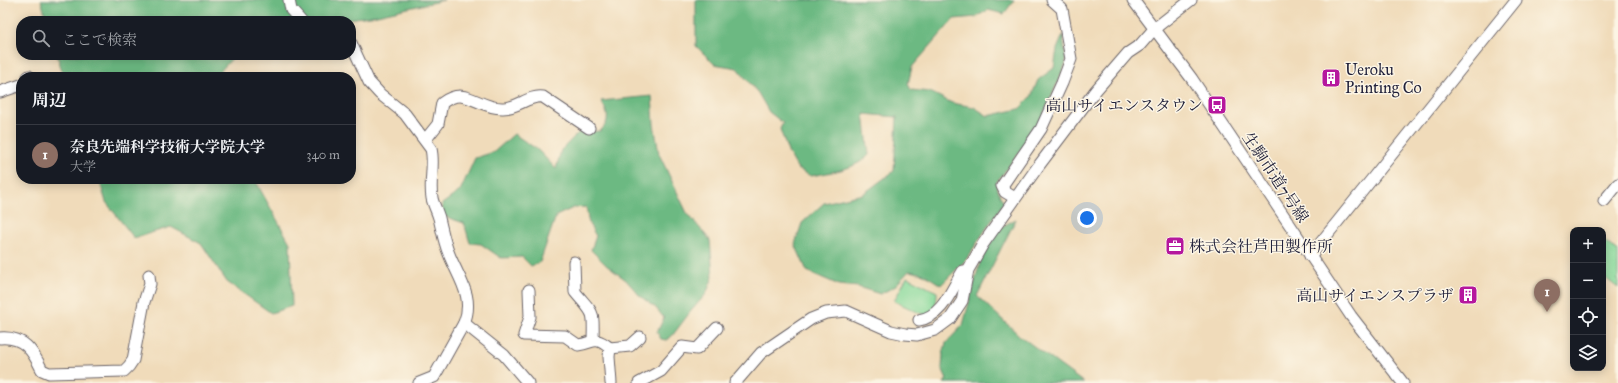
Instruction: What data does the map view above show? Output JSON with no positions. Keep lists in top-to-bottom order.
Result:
{
  "streets": {
    "street": ["生駒市道7号線"]
  },
  "places": {
    "building": ["Ueroku Printing Co", "高山サイエンスプラザ"],
    "bus stop": ["高山サイエンスタウン"],
    "office": ["株式会社芦田製作所"]
  },
  "page": {
    "search": "ここで検索",
    "heading": "周辺",
    "list": [
      {
        "mark": "1",
        "name": "奈良先端科学技術大学院大学",
        "note": "大学",
        "value": "340 m"
      }
    ],
    "map_buttons": ["+", "−"],
    "pins": "1"
  }
}
